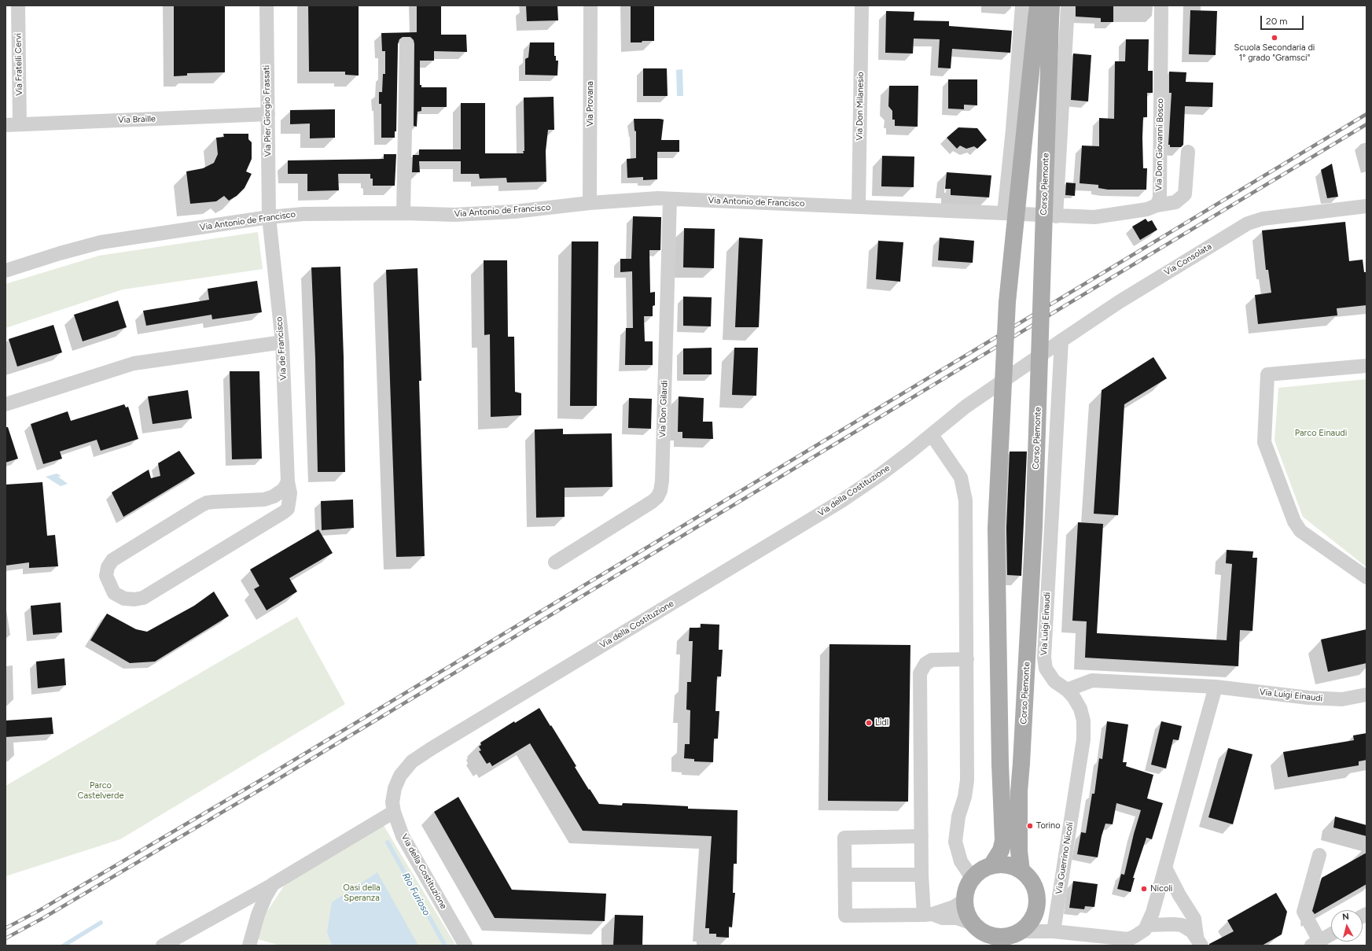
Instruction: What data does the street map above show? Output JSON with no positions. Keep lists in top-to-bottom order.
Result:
{
  "streets": {
    "main road": ["Corso Piemonte"],
    "street": [
      "Via Fratelli Cervi",
      "Via Provana",
      "Via Don Milanesio",
      "Via Pier Giorgio Frassati",
      "Via Braille",
      "Via Don Giovanni Bosco",
      "Via Antonio de Francisco",
      "Via Consolata",
      "Via de Francisco",
      "Via Don Gilardi",
      "Via della Costituzione",
      "Via Luigi Einaudi",
      "Via Guerrino Nicoli"
    ]
  },
  "crossings": [
    ["Via Fratelli Cervi", "Via Braille"],
    ["Via Provana", "Via Antonio de Francisco"],
    ["Via Don Milanesio", "Via Antonio de Francisco"],
    ["Via Pier Giorgio Frassati", "Via Braille"],
    ["Via Pier Giorgio Frassati", "Via Antonio de Francisco"],
    ["Via Pier Giorgio Frassati", "Via de Francisco"],
    ["Via Antonio de Francisco", "Via de Francisco"],
    ["Via Antonio de Francisco", "Via Don Gilardi"],
    ["Via Consolata", "Via della Costituzione"],
    ["Via Consolata", "Via Luigi Einaudi"],
    ["Via Luigi Einaudi", "Via Guerrino Nicoli"]
  ],
  "water": ["Rio Furioso"],
  "parks": ["Parco Einaudi", "Parco Castelverde", "Oasi della Speranza"],
  "places": [
    "Scuola Secondaria di 1° grado \"Gramsci\"",
    "Lidl",
    "Torino",
    "Nicoli"
  ],
  "scale_bar": "20 m",
  "north": "top"
}
